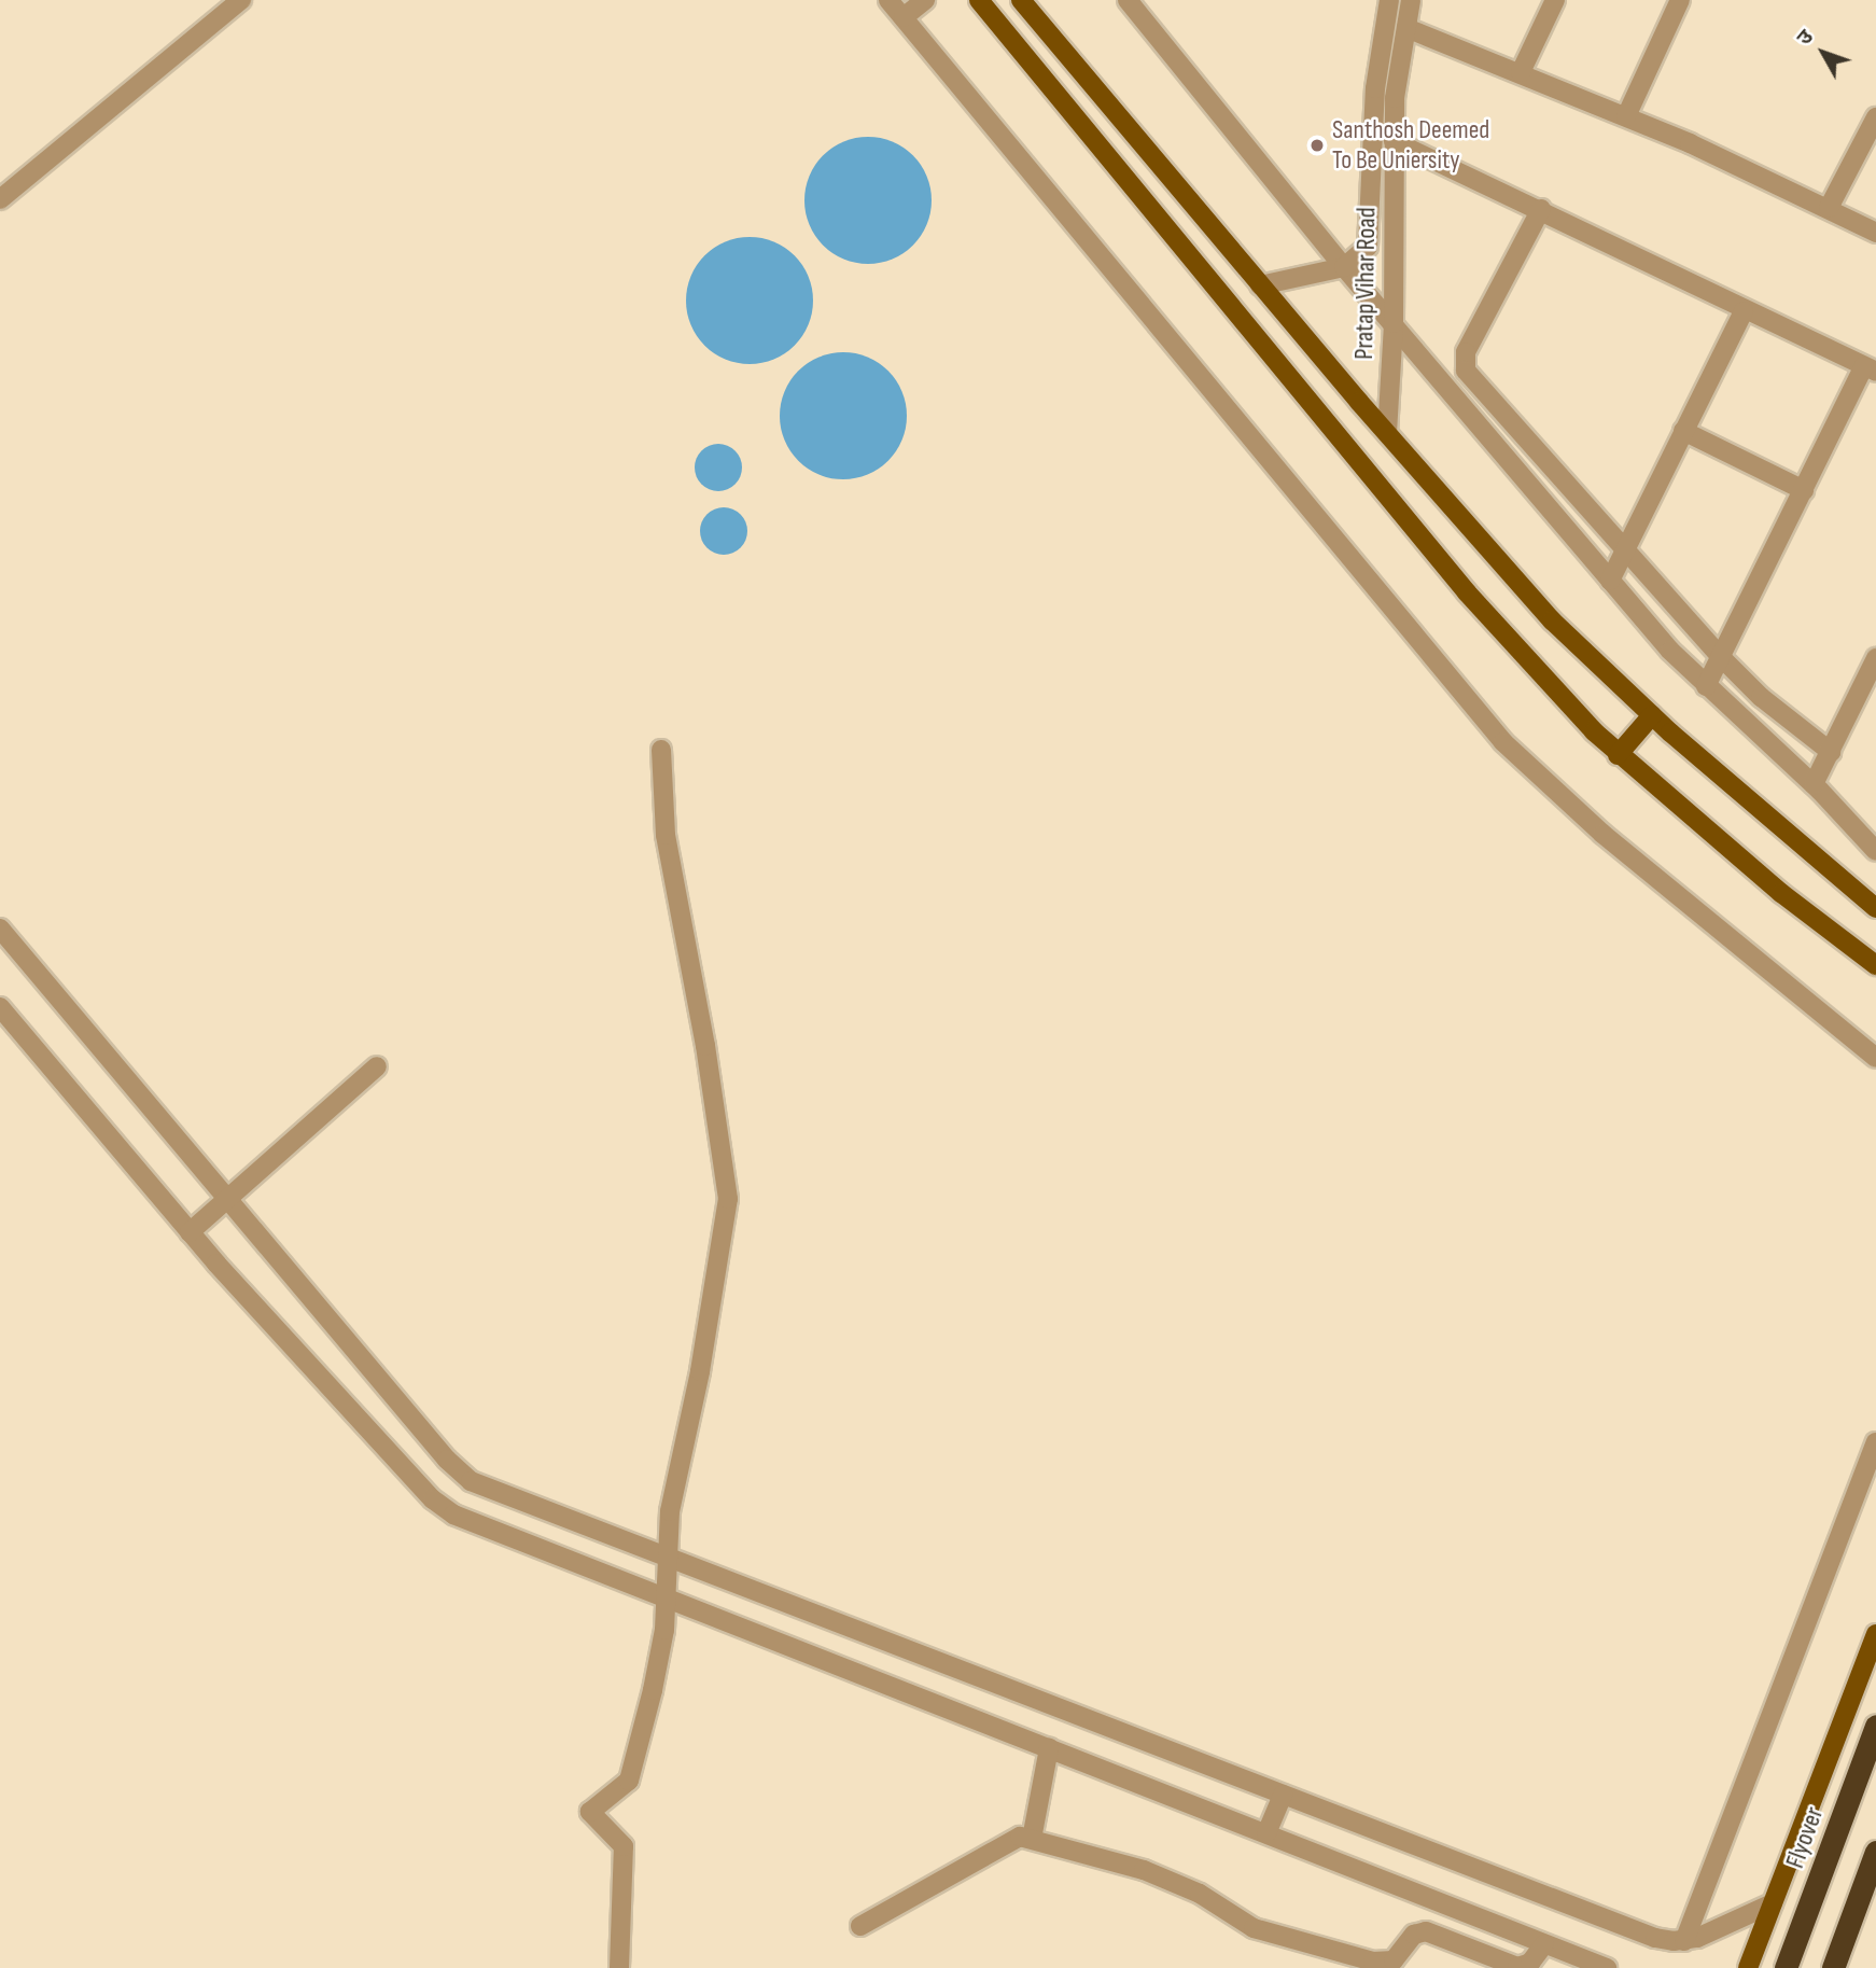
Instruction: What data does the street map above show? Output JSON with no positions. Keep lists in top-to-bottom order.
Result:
{
  "streets": {
    "highway": ["Flyover"],
    "street": ["Pratap Vihar Road"]
  },
  "places": ["Santhosh Deemed To Be Uniersity"],
  "north": "top left"
}
